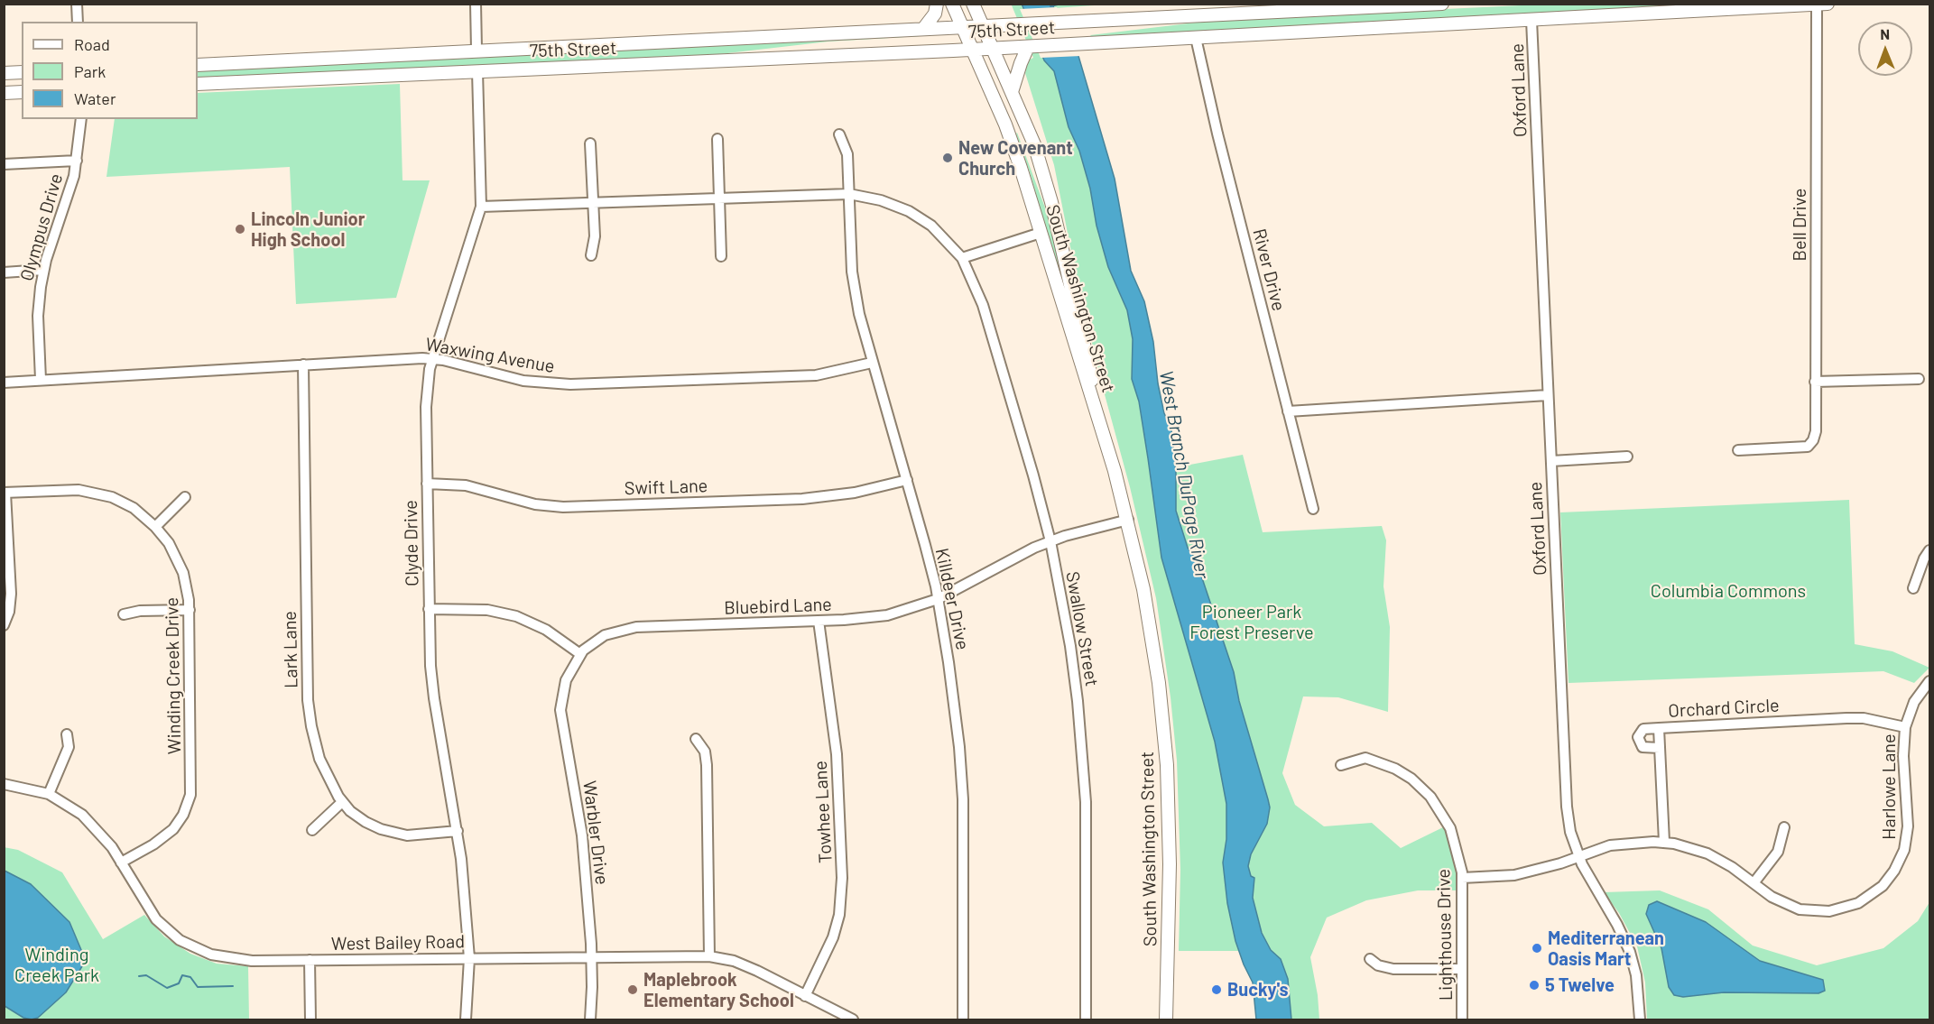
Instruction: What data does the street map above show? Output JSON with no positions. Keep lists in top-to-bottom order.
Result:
{
  "streets": {
    "main road": ["75th Street", "South Washington Street"],
    "street": [
      "Oxford Lane",
      "Bell Drive",
      "Olympus Drive",
      "River Drive",
      "Waxwing Avenue",
      "Swift Lane",
      "Clyde Drive",
      "Killdeer Drive",
      "Bluebird Lane",
      "Swallow Street",
      "Lark Lane",
      "Winding Creek Drive",
      "Orchard Circle",
      "Harlowe Lane",
      "Towhee Lane",
      "Warbler Drive",
      "Lighthouse Drive",
      "West Bailey Road"
    ]
  },
  "crossings": [
    ["75th Street", "Oxford Lane"],
    ["75th Street", "Bell Drive"],
    ["75th Street", "River Drive"],
    ["75th Street", "South Washington Street"],
    ["75th Street", "Clyde Drive"],
    ["Oxford Lane", "Harlowe Lane"],
    ["Olympus Drive", "Waxwing Avenue"],
    ["South Washington Street", "Bluebird Lane"],
    ["Waxwing Avenue", "Clyde Drive"],
    ["Waxwing Avenue", "Killdeer Drive"],
    ["Waxwing Avenue", "Lark Lane"],
    ["Swift Lane", "Clyde Drive"],
    ["Swift Lane", "Killdeer Drive"],
    ["Clyde Drive", "Swallow Street"],
    ["Clyde Drive", "Lark Lane"],
    ["Clyde Drive", "West Bailey Road"],
    ["Killdeer Drive", "Bluebird Lane"],
    ["Killdeer Drive", "Swallow Street"],
    ["Bluebird Lane", "Swallow Street"],
    ["Bluebird Lane", "Towhee Lane"],
    ["Bluebird Lane", "Warbler Drive"],
    ["Winding Creek Drive", "West Bailey Road"],
    ["Orchard Circle", "Harlowe Lane"],
    ["Harlowe Lane", "Lighthouse Drive"],
    ["Towhee Lane", "West Bailey Road"],
    ["Warbler Drive", "West Bailey Road"]
  ],
  "water": ["West Branch DuPage River"],
  "parks": ["Columbia Commons", "Pioneer Park Forest Preserve", "Winding Creek Park"],
  "places": [
    "New Covenant Church",
    "Lincoln Junior High School",
    "Mediterranean Oasis Mart",
    "5 Twelve",
    "Maplebrook Elementary School",
    "Bucky's"
  ],
  "legend": ["Road", "Park", "Water"],
  "north": "top"
}
